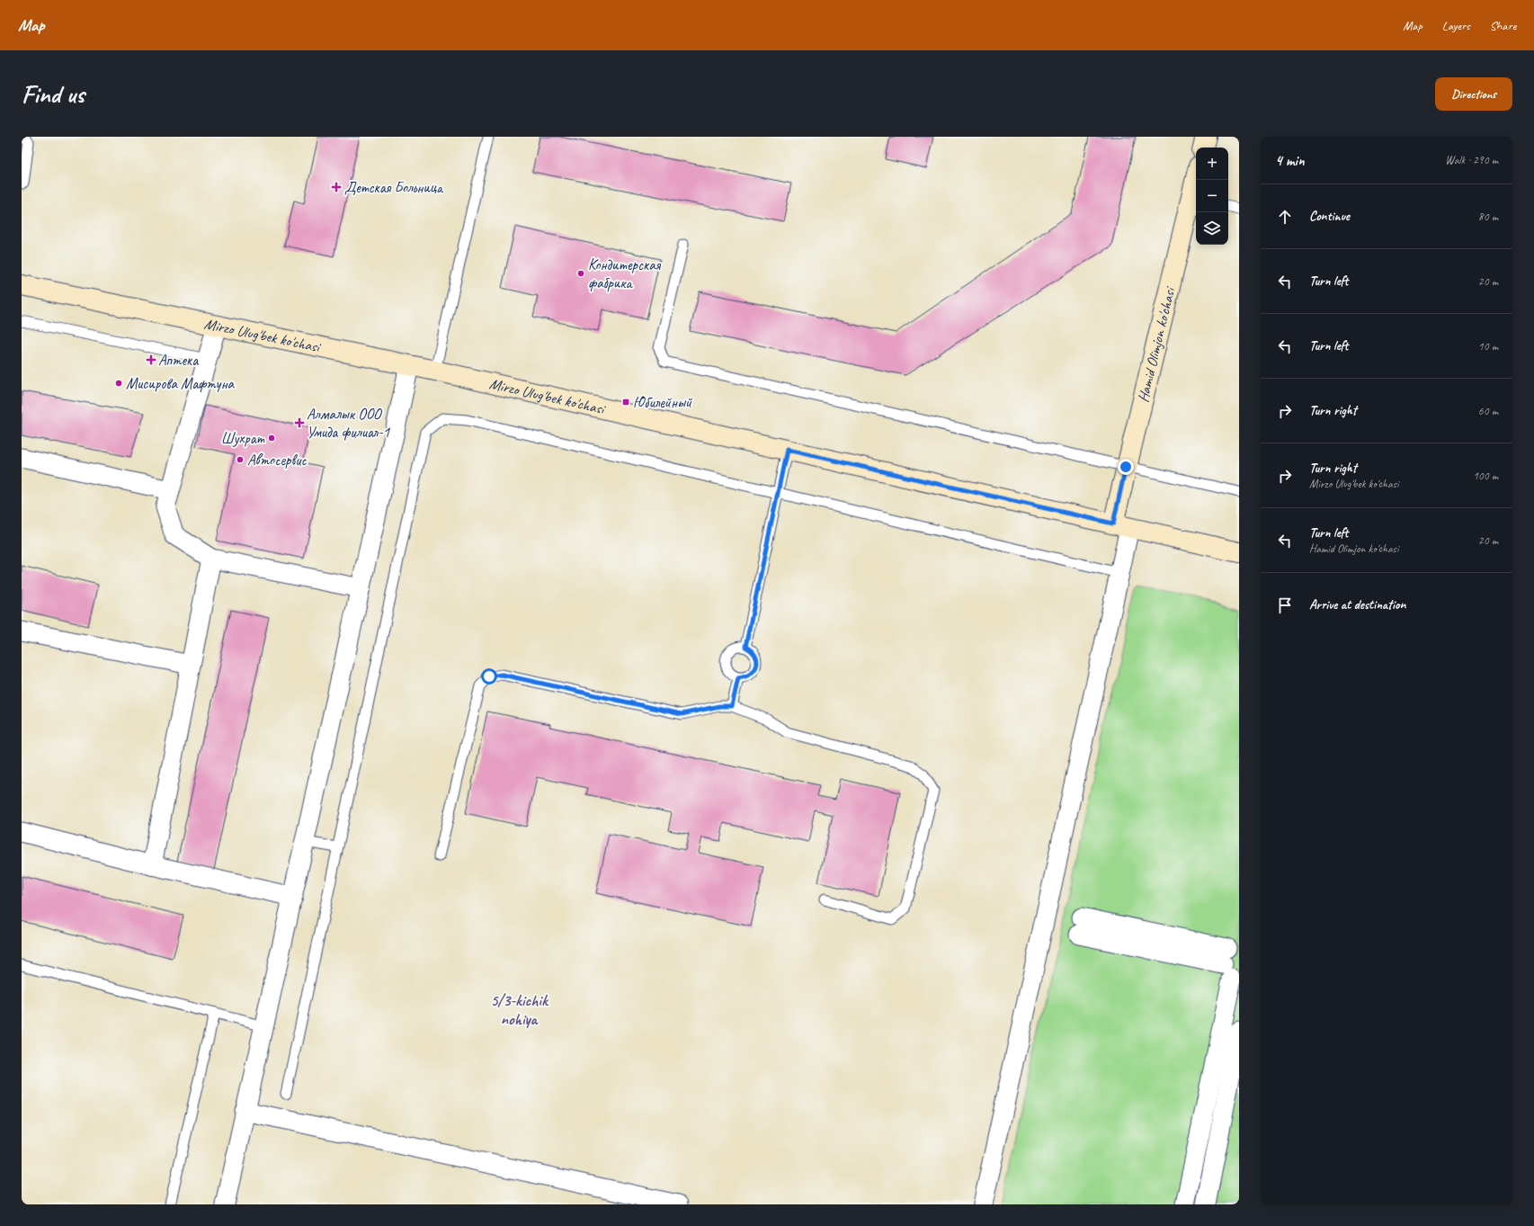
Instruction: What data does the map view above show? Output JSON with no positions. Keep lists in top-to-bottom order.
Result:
{
  "streets": {
    "main road": ["Mirzo Ulug'bek ko'chasi", "Hamid Olimjon ko'chasi"]
  },
  "crossings": [
    ["Mirzo Ulug'bek ko'chasi", "Hamid Olimjon ko'chasi"]
  ],
  "districts": ["5/3-kichik nohiya"],
  "places": {
    "health": ["Детская Больница", "Аптека", "Алмалык ООО Умида филиал-1"],
    "other": [
      "Кондитерская фабрика",
      "Мисирова Мафтуна",
      "Шухрат",
      "Автосервис"
    ],
    "transit": ["Юбилейный"]
  },
  "page": {
    "header": "Map",
    "nav": ["Map", "Layers", "Share"],
    "buttons": "Directions",
    "title": "Find us",
    "heading": ["4 min", "Walk · 290 m"],
    "map_buttons": ["+", "−"],
    "list": [
      ["Continue", "80 m"],
      ["Turn left", "20 m"],
      ["Turn left", "10 m"],
      ["Turn right", "60 m"],
      ["Turn right", "Mirzo Ulug'bek ko'chasi", "100 m"],
      ["Turn left", "Hamid Olimjon ko'chasi", "20 m"],
      "Arrive at destination"
    ]
  }
}
